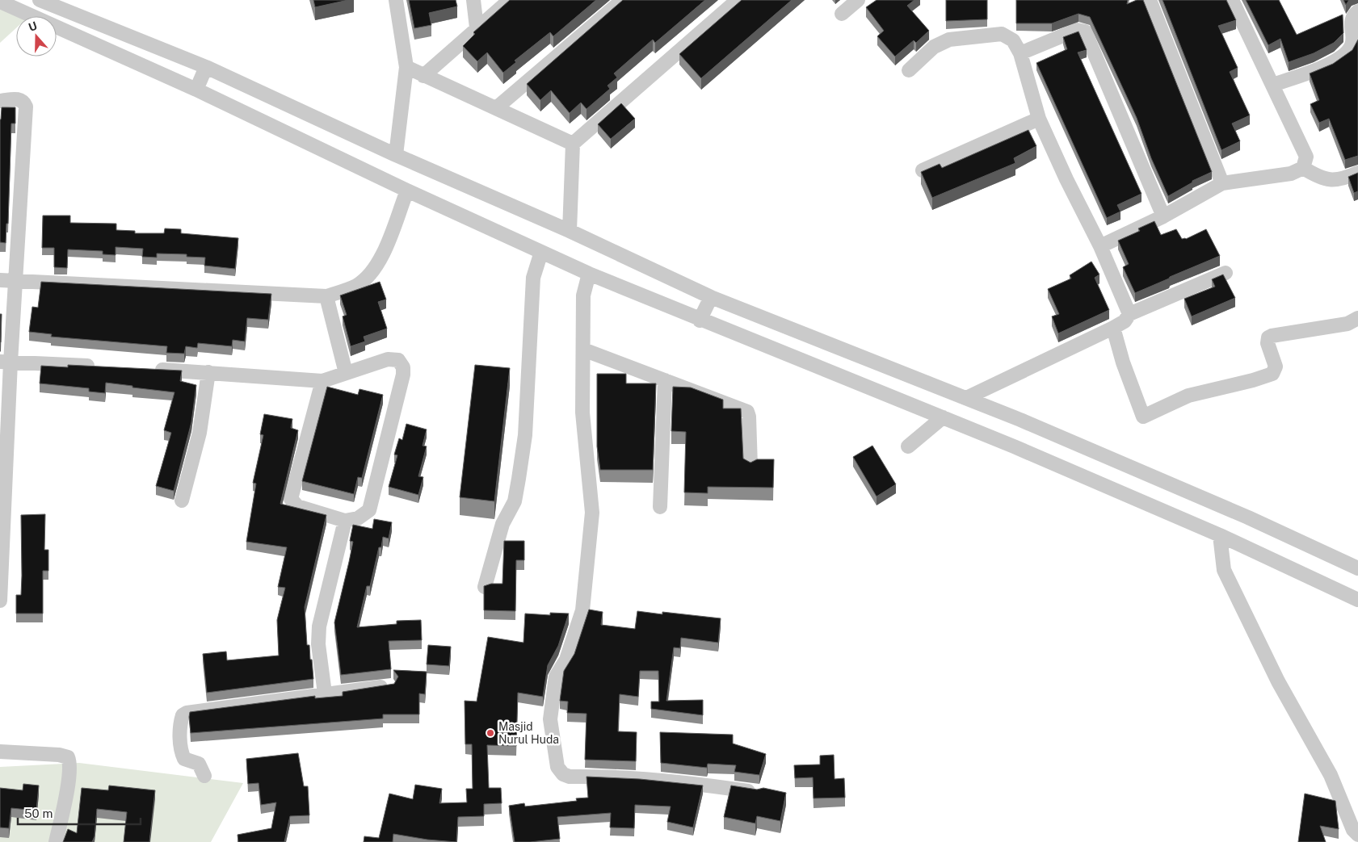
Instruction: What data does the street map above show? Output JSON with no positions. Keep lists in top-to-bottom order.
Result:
{
  "places": ["Masjid Nurul Huda"],
  "scale_bar": "50 m",
  "north": "top"
}
